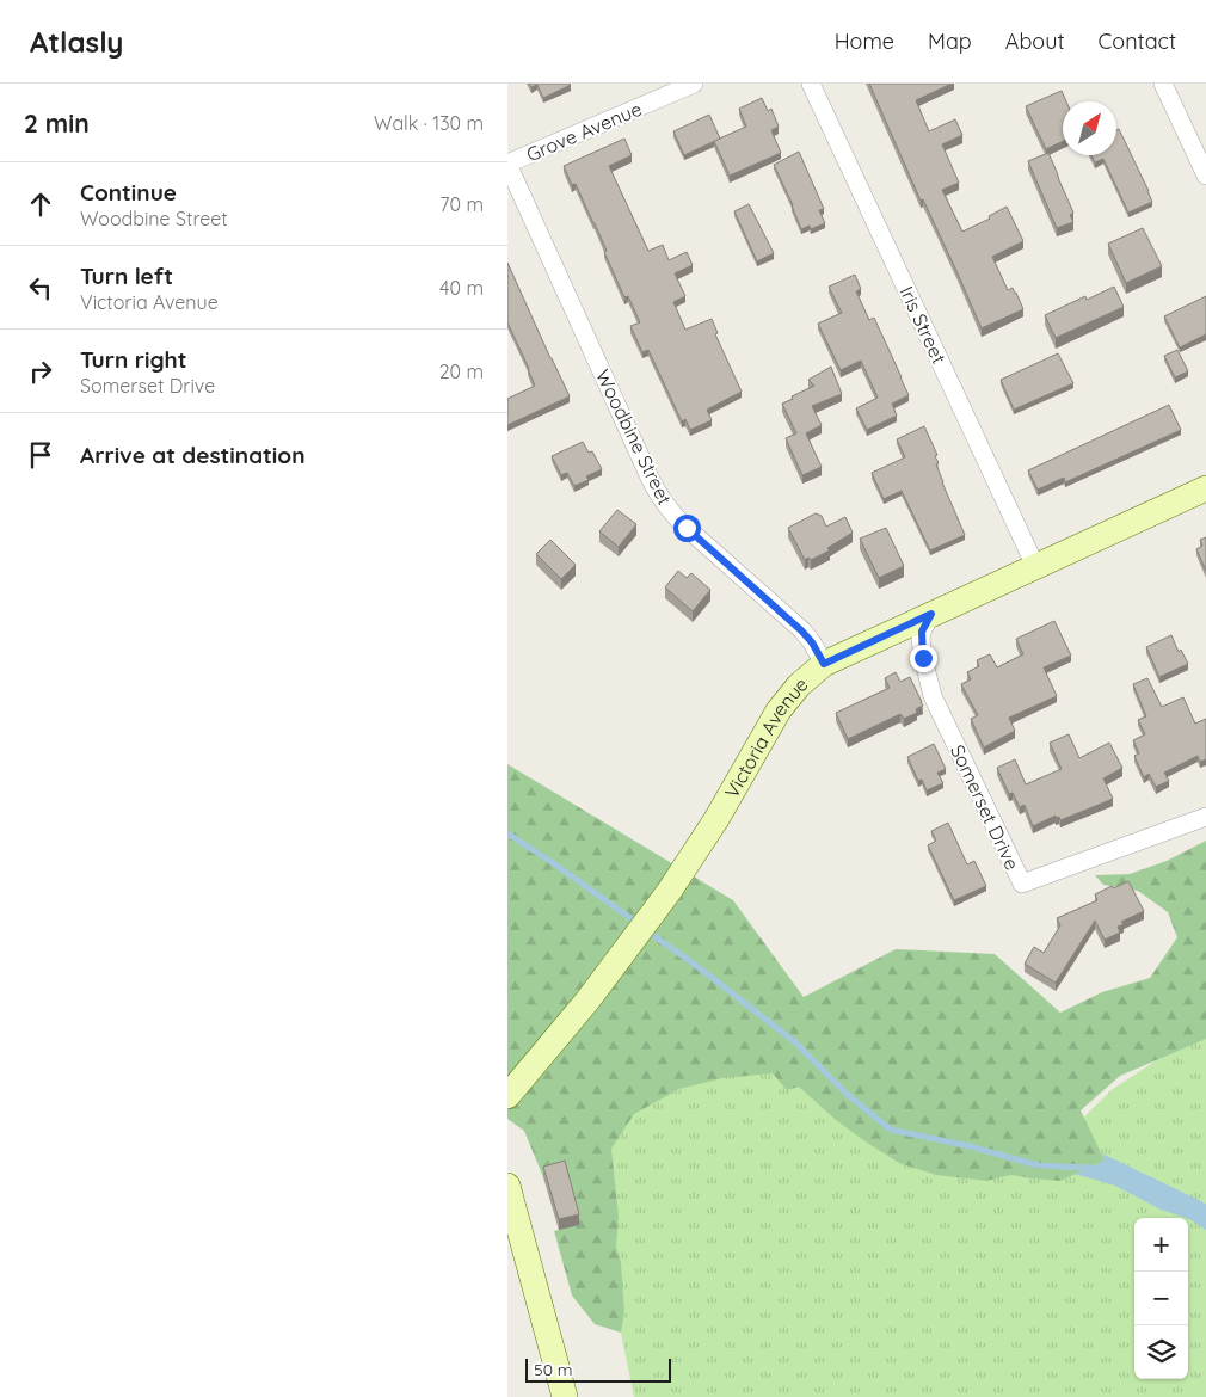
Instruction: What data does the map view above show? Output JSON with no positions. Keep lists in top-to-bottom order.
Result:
{
  "streets": {
    "street": [
      "Grove Avenue",
      "Iris Street",
      "Woodbine Street",
      "Victoria Avenue",
      "Somerset Drive"
    ]
  },
  "crossings": [
    ["Grove Avenue", "Woodbine Street"],
    ["Iris Street", "Victoria Avenue"],
    ["Woodbine Street", "Victoria Avenue"],
    ["Victoria Avenue", "Somerset Drive"]
  ],
  "scale_bar": "50 m",
  "north": "top right",
  "page": {
    "header": "Atlasly",
    "nav": [
      "Home",
      "Map",
      "About",
      "Contact"
    ],
    "heading": ["2 min", "Walk · 130 m"],
    "list": [
      ["Continue", "Woodbine Street", "70 m"],
      ["Turn left", "Victoria Avenue", "40 m"],
      ["Turn right", "Somerset Drive", "20 m"],
      "Arrive at destination"
    ],
    "map_buttons": ["+", "−"],
    "scale": "50 m"
  }
}
